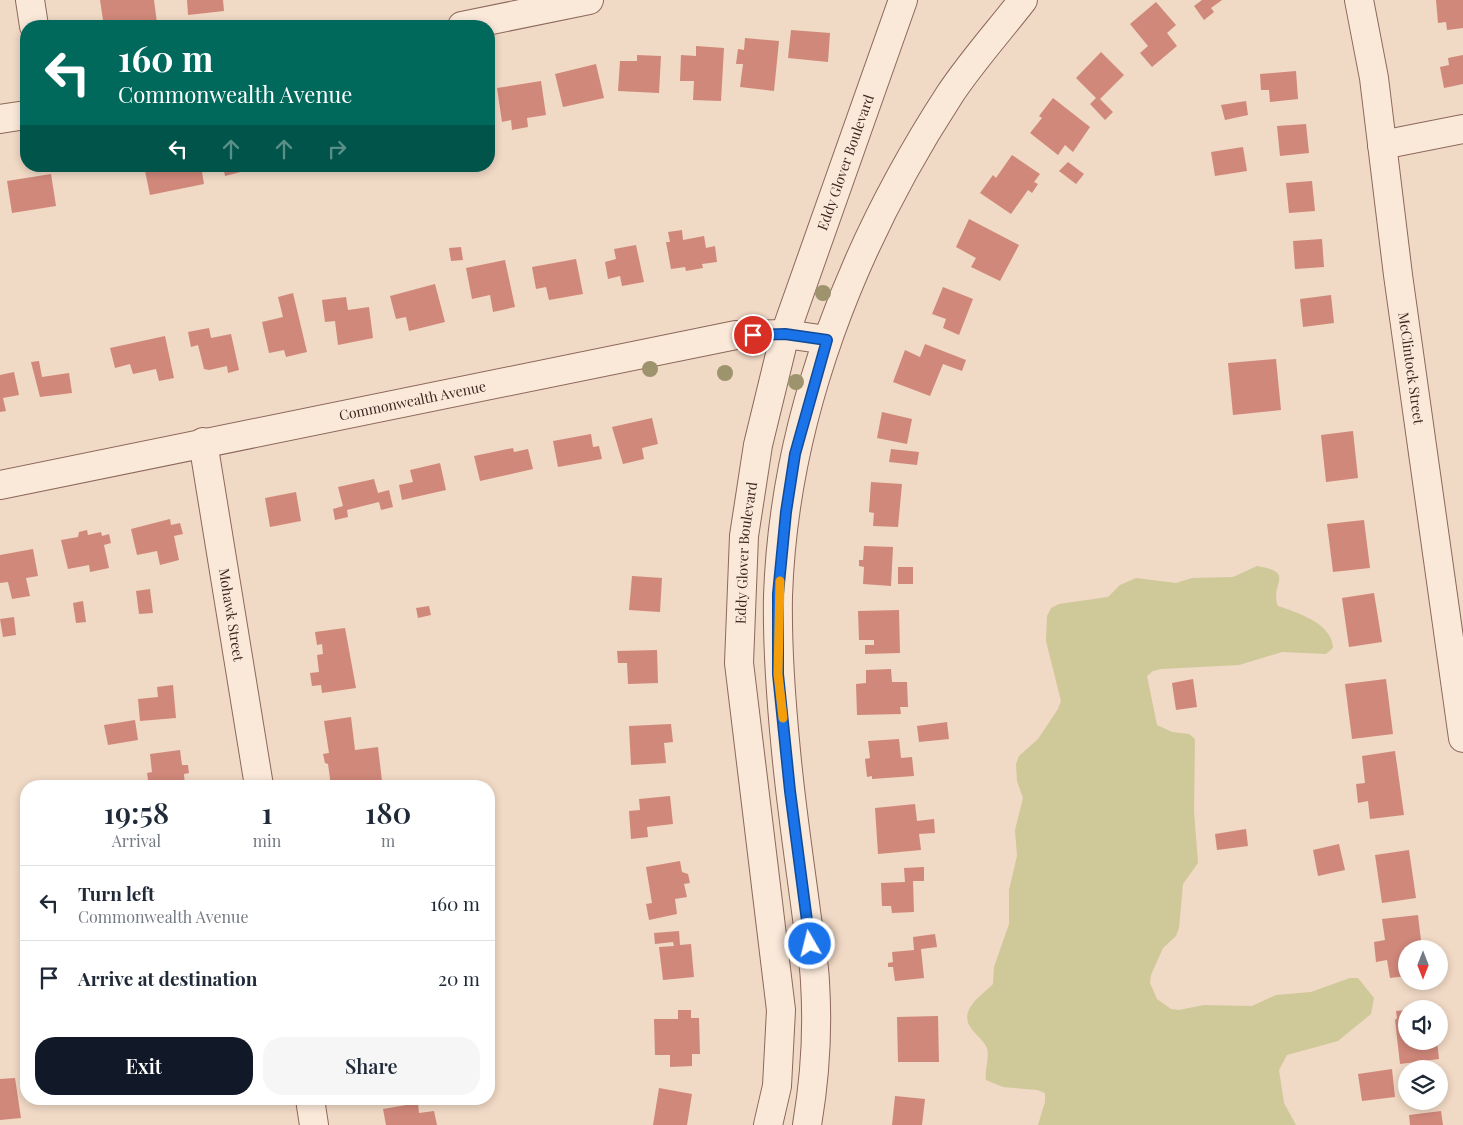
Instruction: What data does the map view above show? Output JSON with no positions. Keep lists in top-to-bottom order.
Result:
{
  "streets": {
    "street": [
      "Eddy Glover Boulevard",
      "McClintock Street",
      "Commonwealth Avenue",
      "Mohawk Street"
    ]
  },
  "crossings": [
    ["Eddy Glover Boulevard", "Commonwealth Avenue"],
    ["Commonwealth Avenue", "Mohawk Street"]
  ],
  "north": "bottom",
  "page": {
    "turn": ["160 m", "Commonwealth Avenue"],
    "eta": [
      "19:58",
      "Arrival",
      "1",
      "min",
      "180",
      "m"
    ],
    "list": [
      {
        "name": "Turn left",
        "note": "Commonwealth Avenue",
        "value": "160 m"
      },
      {
        "name": "Arrive at destination",
        "value": "20 m"
      }
    ],
    "buttons": ["Exit", "Share"]
  }
}
